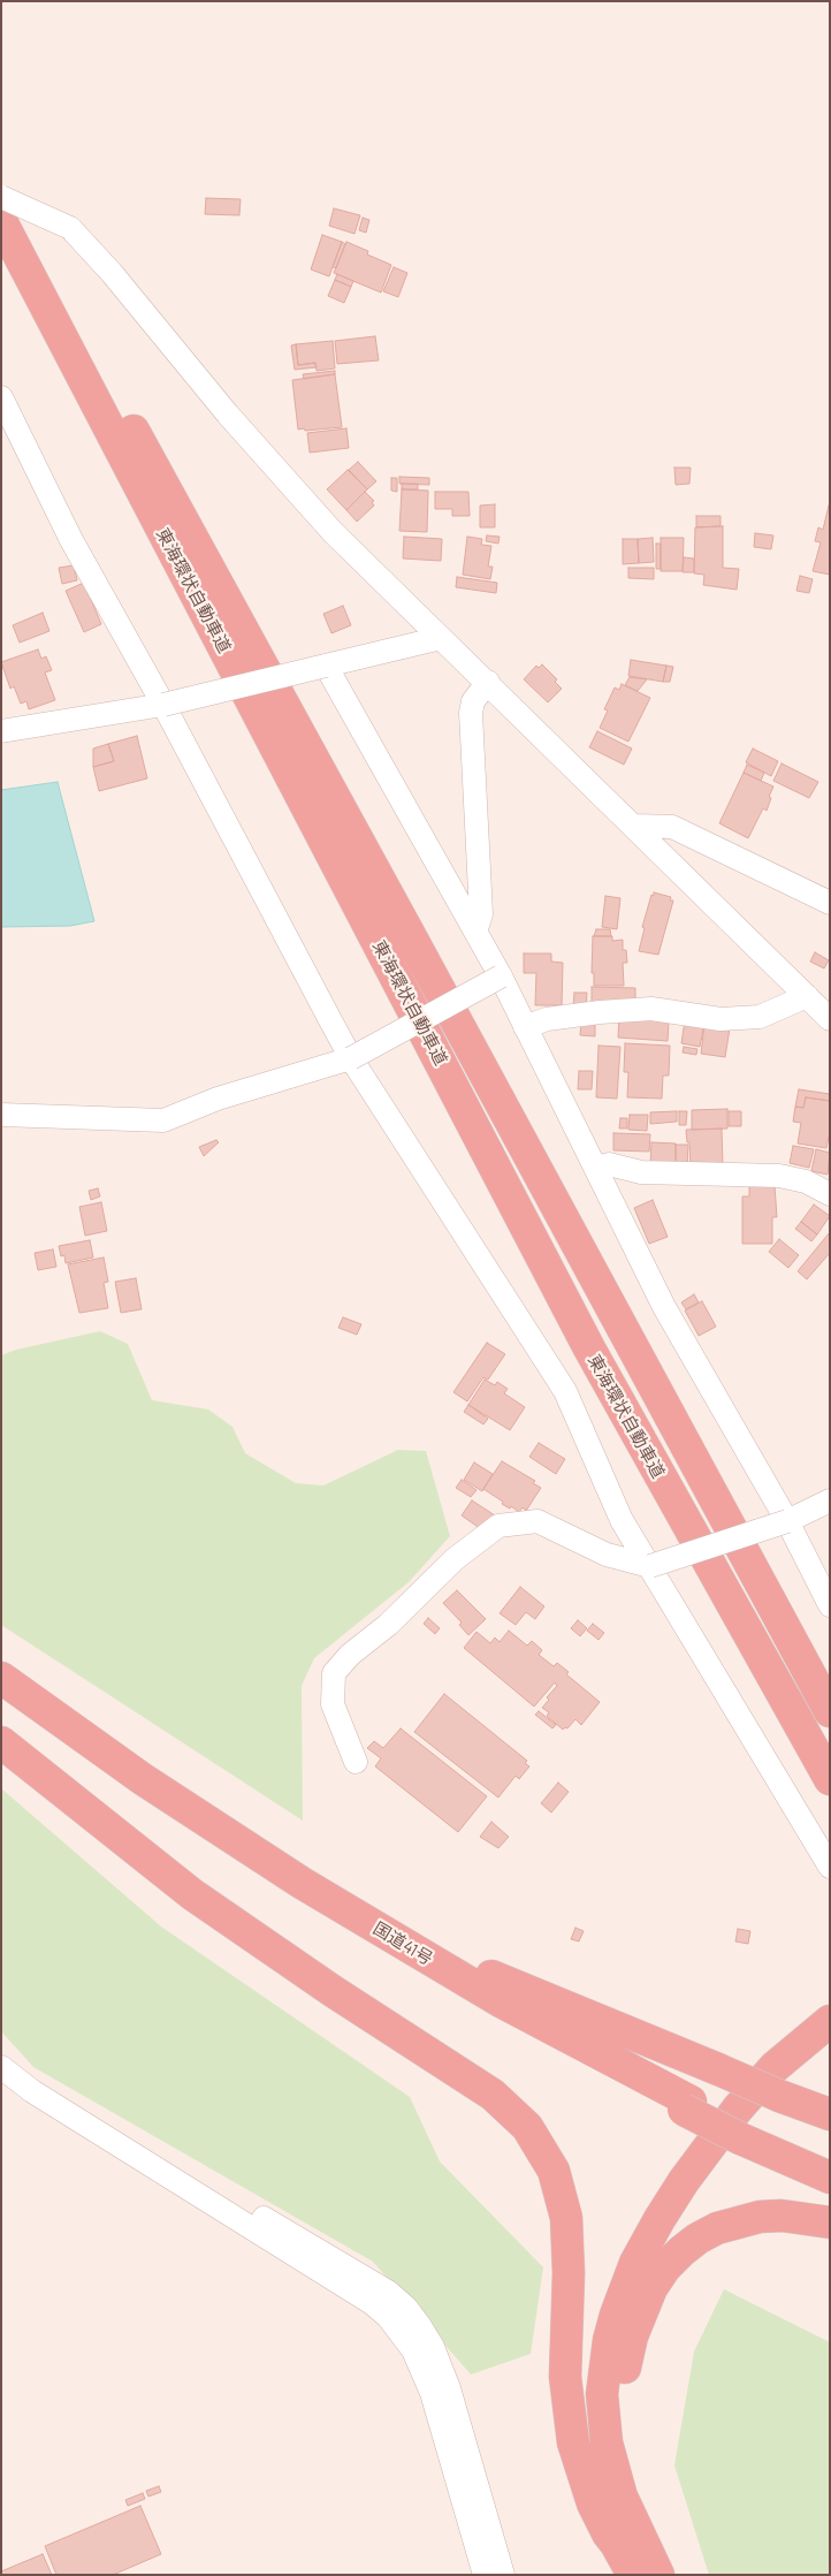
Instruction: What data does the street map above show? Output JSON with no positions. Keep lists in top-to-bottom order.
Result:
{
  "streets": {
    "highway": ["東海環状自動車道", "国道41号"]
  }
}
